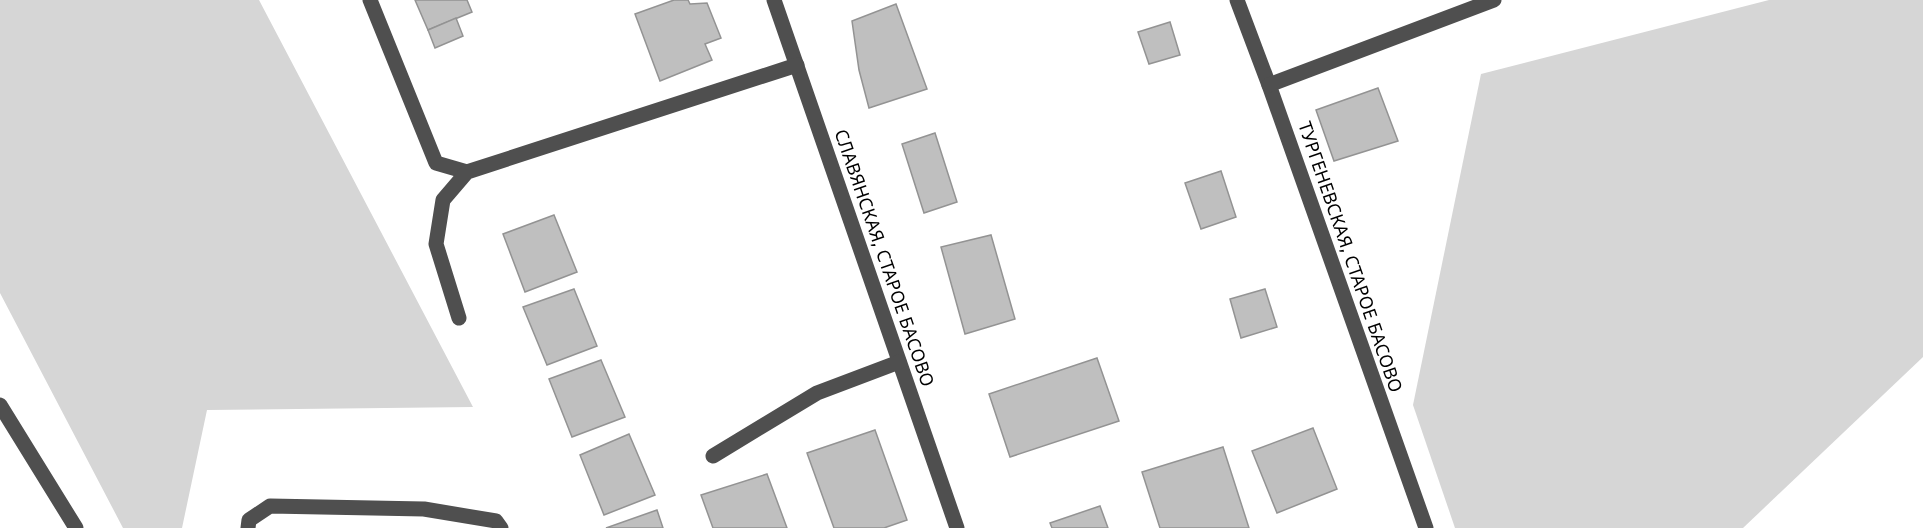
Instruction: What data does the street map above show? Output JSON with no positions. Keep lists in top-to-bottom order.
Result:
{
  "streets": {
    "street": ["ТУРГЕНЕВСКАЯ, СТАРОЕ БАСОВО", "СЛАВЯНСКАЯ, СТАРОЕ БАСОВО"]
  }
}
